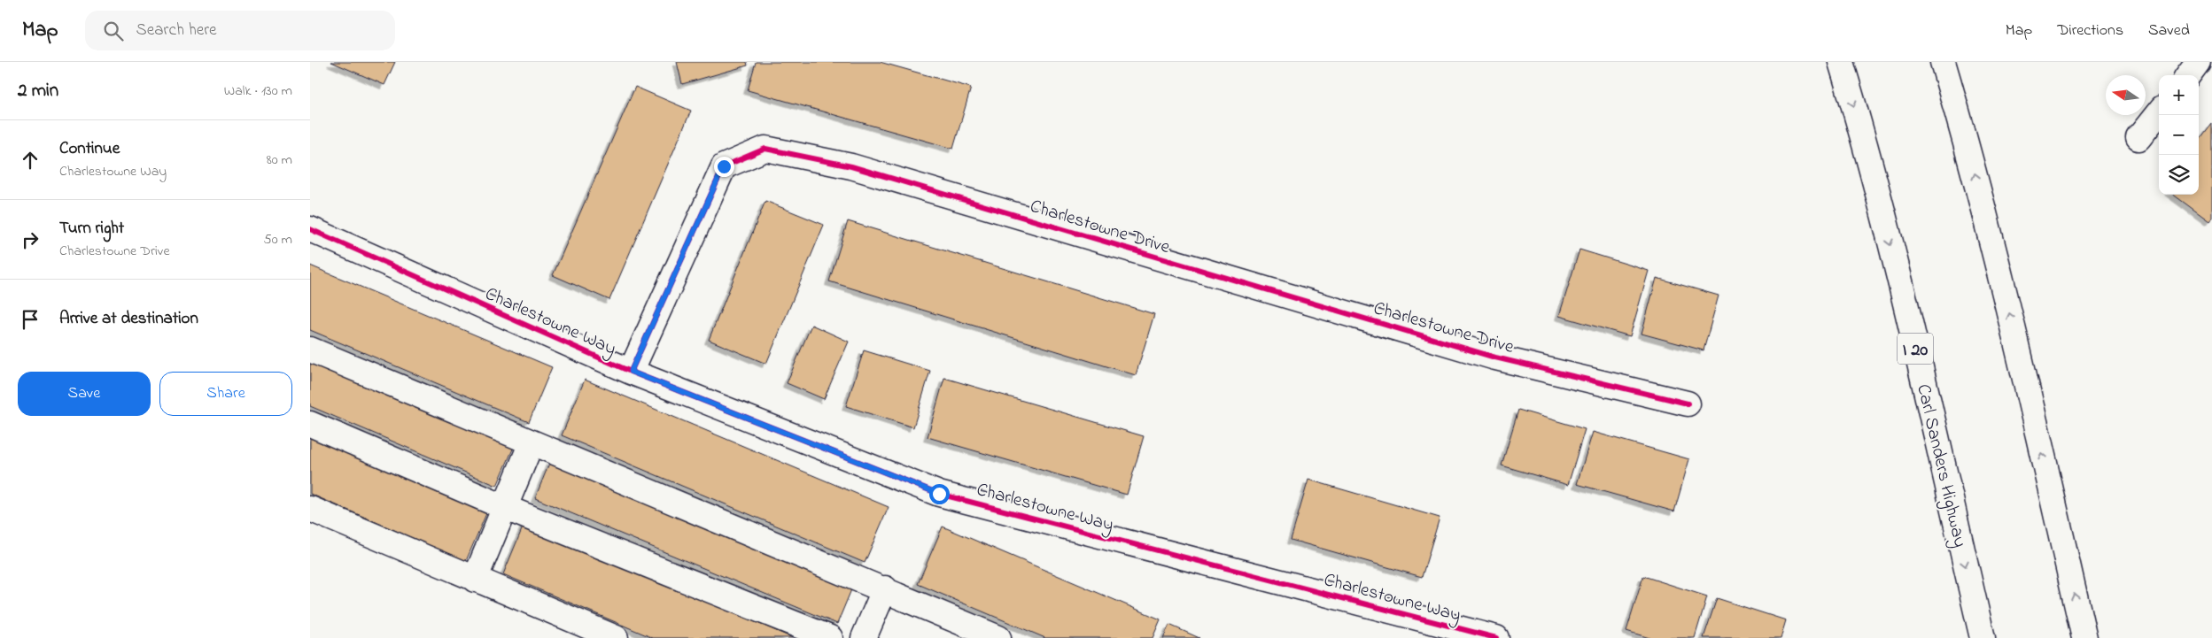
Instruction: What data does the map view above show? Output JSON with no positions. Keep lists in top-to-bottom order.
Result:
{
  "streets": {
    "main road": [
      "Charlestowne Drive",
      "Charlestowne Way",
      "I 20",
      "Carl Sanders Highway"
    ]
  },
  "crossings": [
    ["Charlestowne Drive", "Charlestowne Way"]
  ],
  "north": "left",
  "page": {
    "header": "Map",
    "search": "Search here",
    "nav": ["Map", "Directions", "Saved"],
    "heading": ["2 min", "Walk · 130 m"],
    "map_buttons": ["+", "−"],
    "list": [
      ["Continue", "Charlestowne Way", "80 m"],
      ["Turn right", "Charlestowne Drive", "50 m"],
      "Arrive at destination"
    ],
    "buttons": ["Save", "Share"]
  }
}
